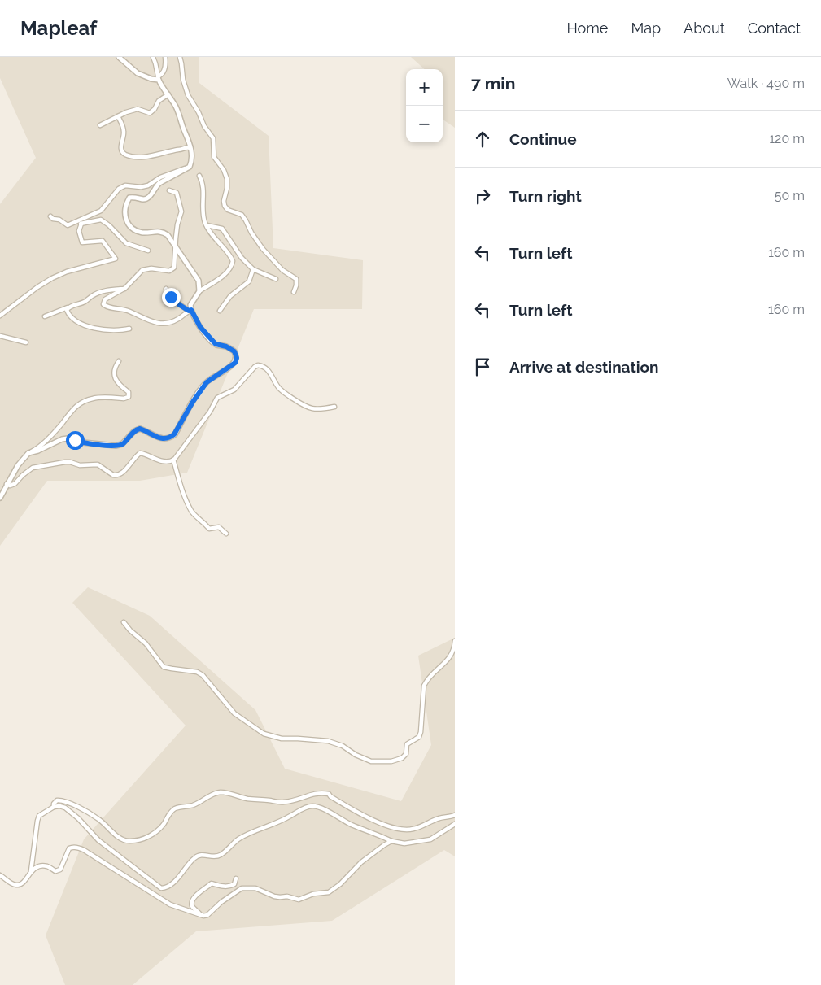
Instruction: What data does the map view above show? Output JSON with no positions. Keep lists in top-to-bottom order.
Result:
{
  "page": {
    "header": "Mapleaf",
    "nav": [
      "Home",
      "Map",
      "About",
      "Contact"
    ],
    "heading": ["7 min", "Walk · 490 m"],
    "map_buttons": ["+", "−"],
    "list": [
      ["Continue", "120 m"],
      ["Turn right", "50 m"],
      ["Turn left", "160 m"],
      ["Turn left", "160 m"],
      "Arrive at destination"
    ]
  }
}
